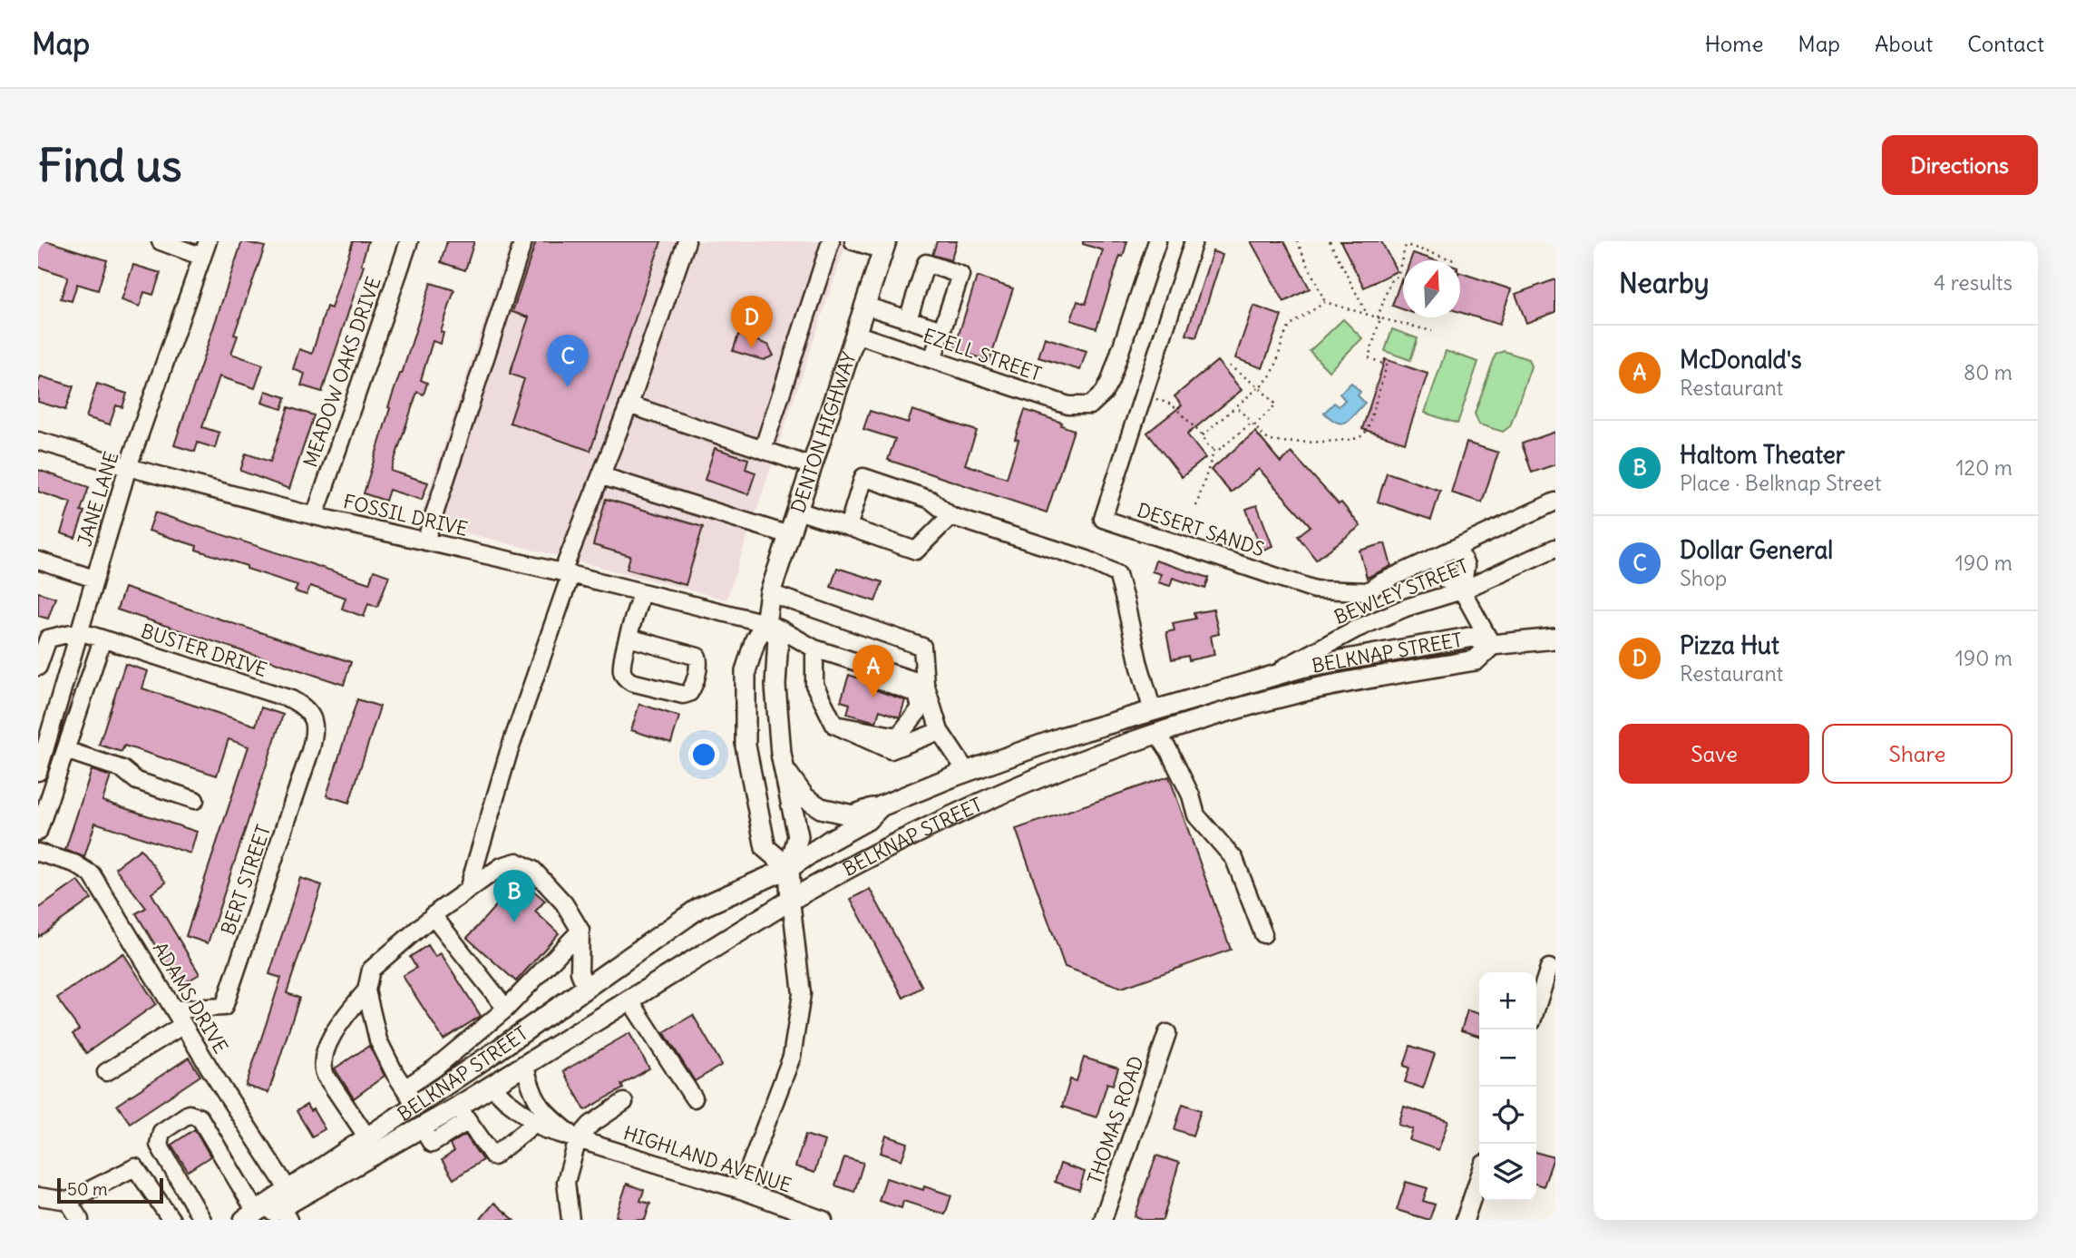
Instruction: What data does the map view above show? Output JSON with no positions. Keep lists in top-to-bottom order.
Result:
{
  "streets": {
    "main road": ["DENTON HIGHWAY", "BELKNAP STREET"],
    "street": [
      "EZELL STREET",
      "MEADOW OAKS DRIVE",
      "JANE LANE",
      "FOSSIL DRIVE",
      "DESERT SANDS",
      "BEWLEY STREET",
      "BUSTER DRIVE",
      "BERT STREET",
      "ADAMS DRIVE",
      "THOMAS ROAD",
      "HIGHLAND AVENUE"
    ]
  },
  "crossings": [
    ["EZELL STREET", "DENTON HIGHWAY"],
    ["MEADOW OAKS DRIVE", "FOSSIL DRIVE"],
    ["DENTON HIGHWAY", "FOSSIL DRIVE"],
    ["DENTON HIGHWAY", "BELKNAP STREET"],
    ["JANE LANE", "FOSSIL DRIVE"],
    ["JANE LANE", "BUSTER DRIVE"],
    ["BEWLEY STREET", "BELKNAP STREET"],
    ["BUSTER DRIVE", "BERT STREET"],
    ["BELKNAP STREET", "ADAMS DRIVE"],
    ["BELKNAP STREET", "HIGHLAND AVENUE"],
    ["BERT STREET", "ADAMS DRIVE"]
  ],
  "scale_bar": "50 m",
  "north": "top",
  "page": {
    "header": "Map",
    "nav": [
      "Home",
      "Map",
      "About",
      "Contact"
    ],
    "buttons": [
      "Directions",
      ["Save", "Share"]
    ],
    "title": "Find us",
    "heading": ["Nearby", "4 results"],
    "pins": [
      "D",
      "C",
      "A",
      "B"
    ],
    "list": [
      {
        "mark": "A",
        "name": "McDonald's",
        "note": "Restaurant",
        "value": "80 m"
      },
      {
        "mark": "B",
        "name": "Haltom Theater",
        "note": "Place · Belknap Street",
        "value": "120 m"
      },
      {
        "mark": "C",
        "name": "Dollar General",
        "note": "Shop",
        "value": "190 m"
      },
      {
        "mark": "D",
        "name": "Pizza Hut",
        "note": "Restaurant",
        "value": "190 m"
      }
    ],
    "map_buttons": ["+", "−"],
    "scale": "50 m"
  }
}
